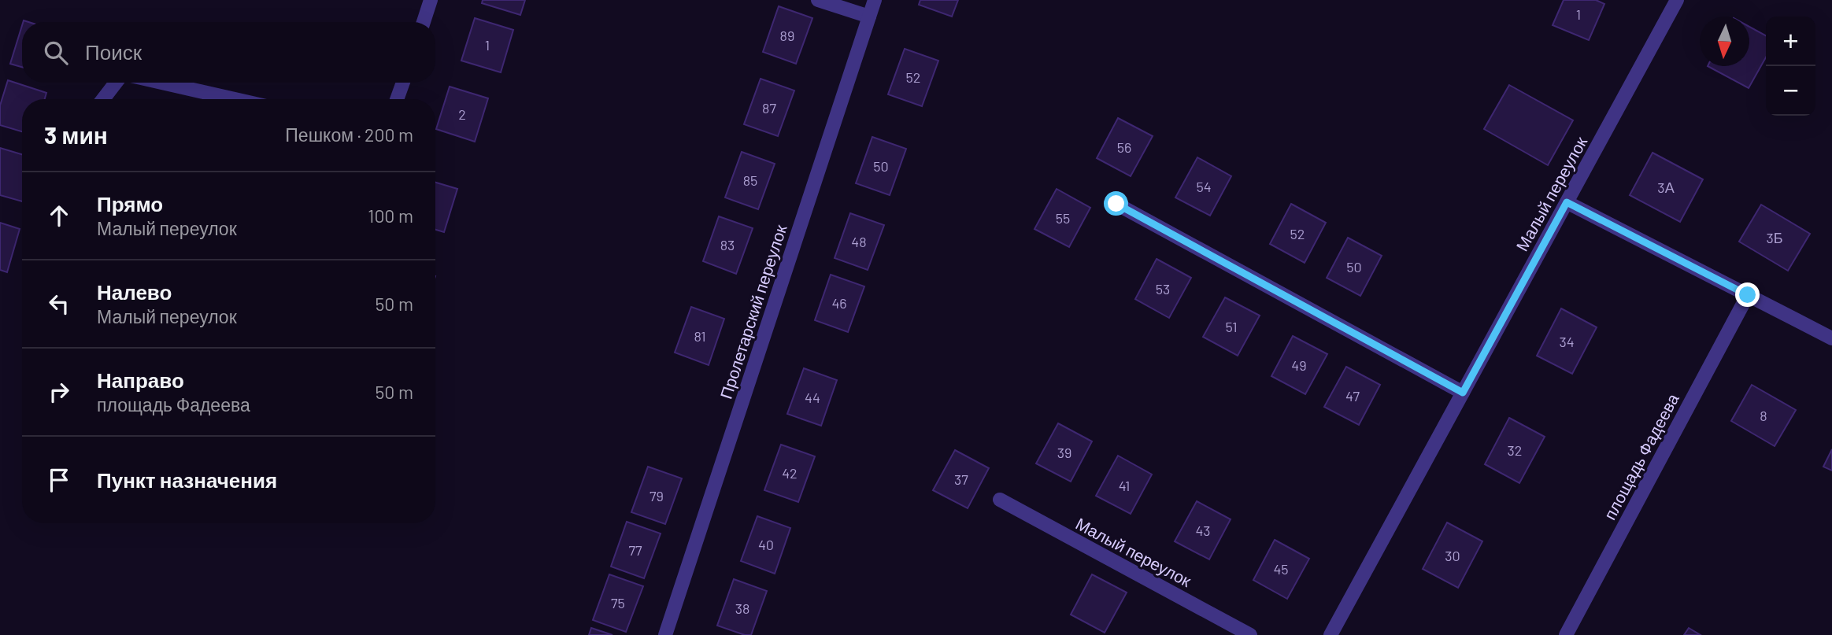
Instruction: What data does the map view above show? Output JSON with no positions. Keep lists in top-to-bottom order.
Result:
{
  "streets": {
    "street": ["Малый переулок", "Пролетарский переулок", "площадь Фадеева"]
  },
  "house_numbers": [
    "1",
    "89",
    "1",
    "52",
    "87",
    "2",
    "56",
    "50",
    "85",
    "54",
    "3А",
    "55",
    "52",
    "3Б",
    "48",
    "83",
    "50",
    "53",
    "46",
    "51",
    "81",
    "34",
    "49",
    "47",
    "44",
    "8",
    "32",
    "39",
    "42",
    "37",
    "41",
    "79",
    "43",
    "40",
    "77",
    "30",
    "45",
    "75",
    "38"
  ],
  "north": "bottom",
  "page": {
    "map_buttons": ["+", "−"],
    "search": "Поиск",
    "heading": ["3 мин", "Пешком · 200 m"],
    "list": [
      ["Прямо", "Малый переулок", "100 m"],
      ["Налево", "Малый переулок", "50 m"],
      ["Направо", "площадь Фадеева", "50 m"],
      "Пункт назначения"
    ]
  }
}
